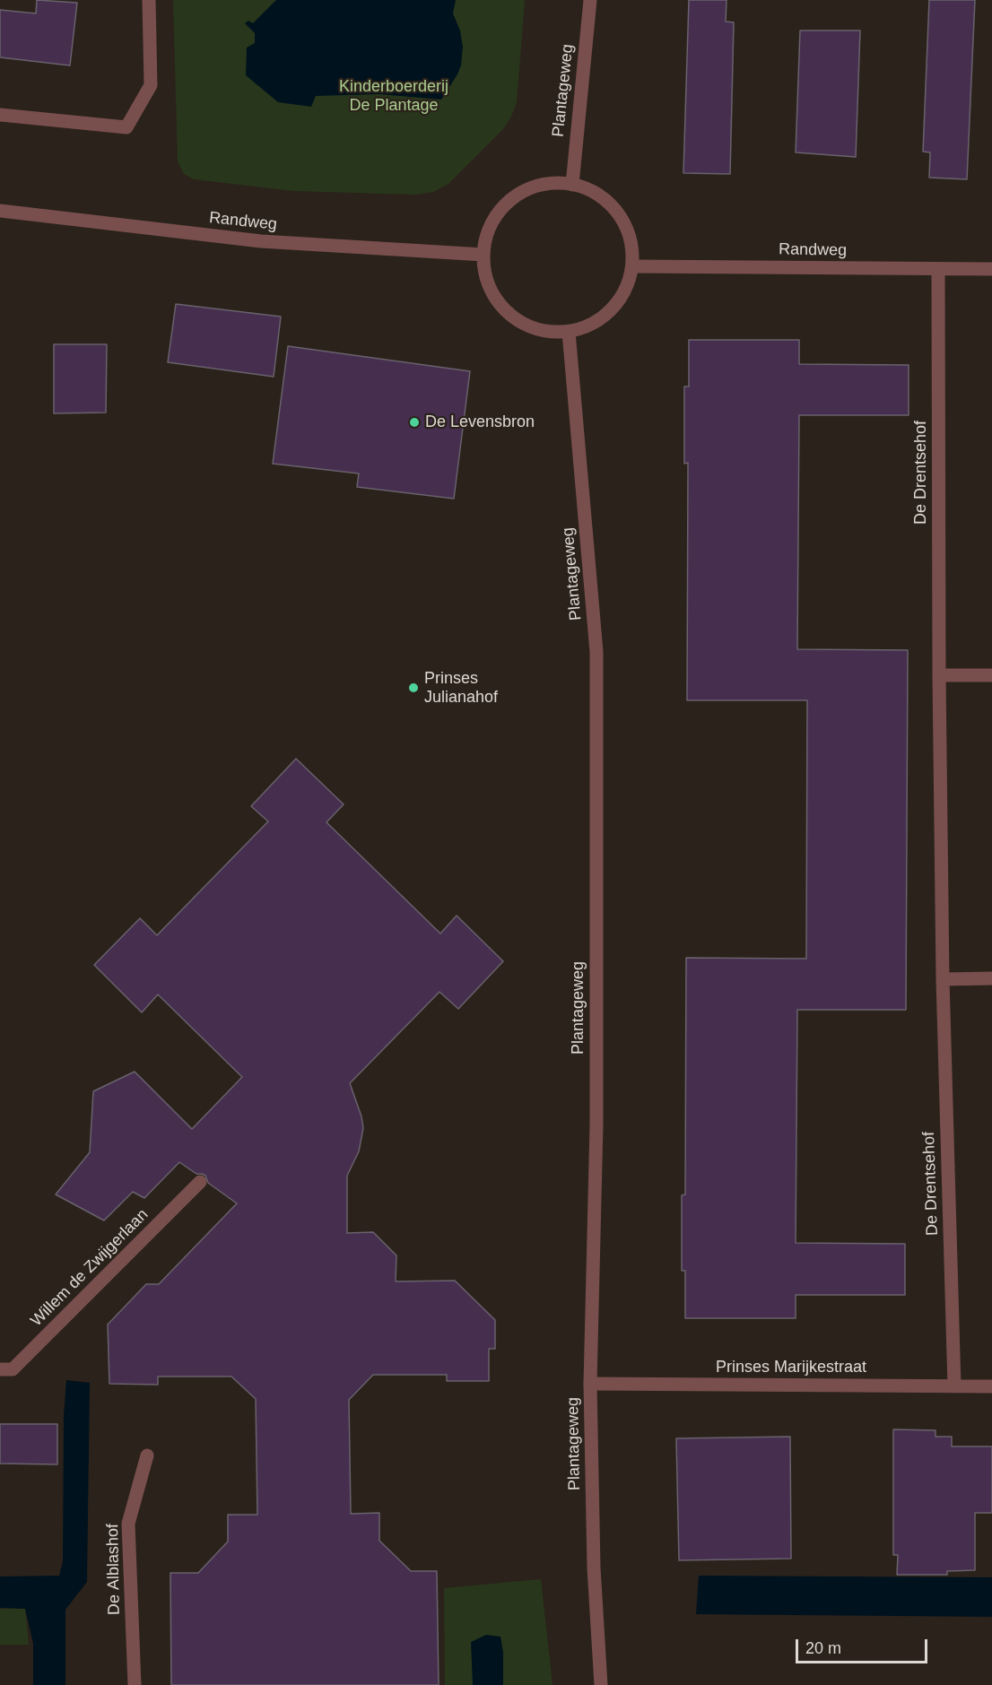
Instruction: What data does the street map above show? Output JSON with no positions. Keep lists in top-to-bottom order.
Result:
{
  "streets": {
    "street": [
      "Plantageweg",
      "Randweg",
      "De Drentsehof",
      "Willem de Zwijgerlaan",
      "Prinses Marijkestraat",
      "De Alblashof"
    ]
  },
  "crossings": [
    ["Plantageweg", "Randweg"],
    ["Plantageweg", "Prinses Marijkestraat"],
    ["Randweg", "De Drentsehof"],
    ["De Drentsehof", "Prinses Marijkestraat"]
  ],
  "parks": ["Kinderboerderij De Plantage"],
  "places": ["De Levensbron", "Prinses Julianahof"],
  "scale_bar": "20 m"
}
